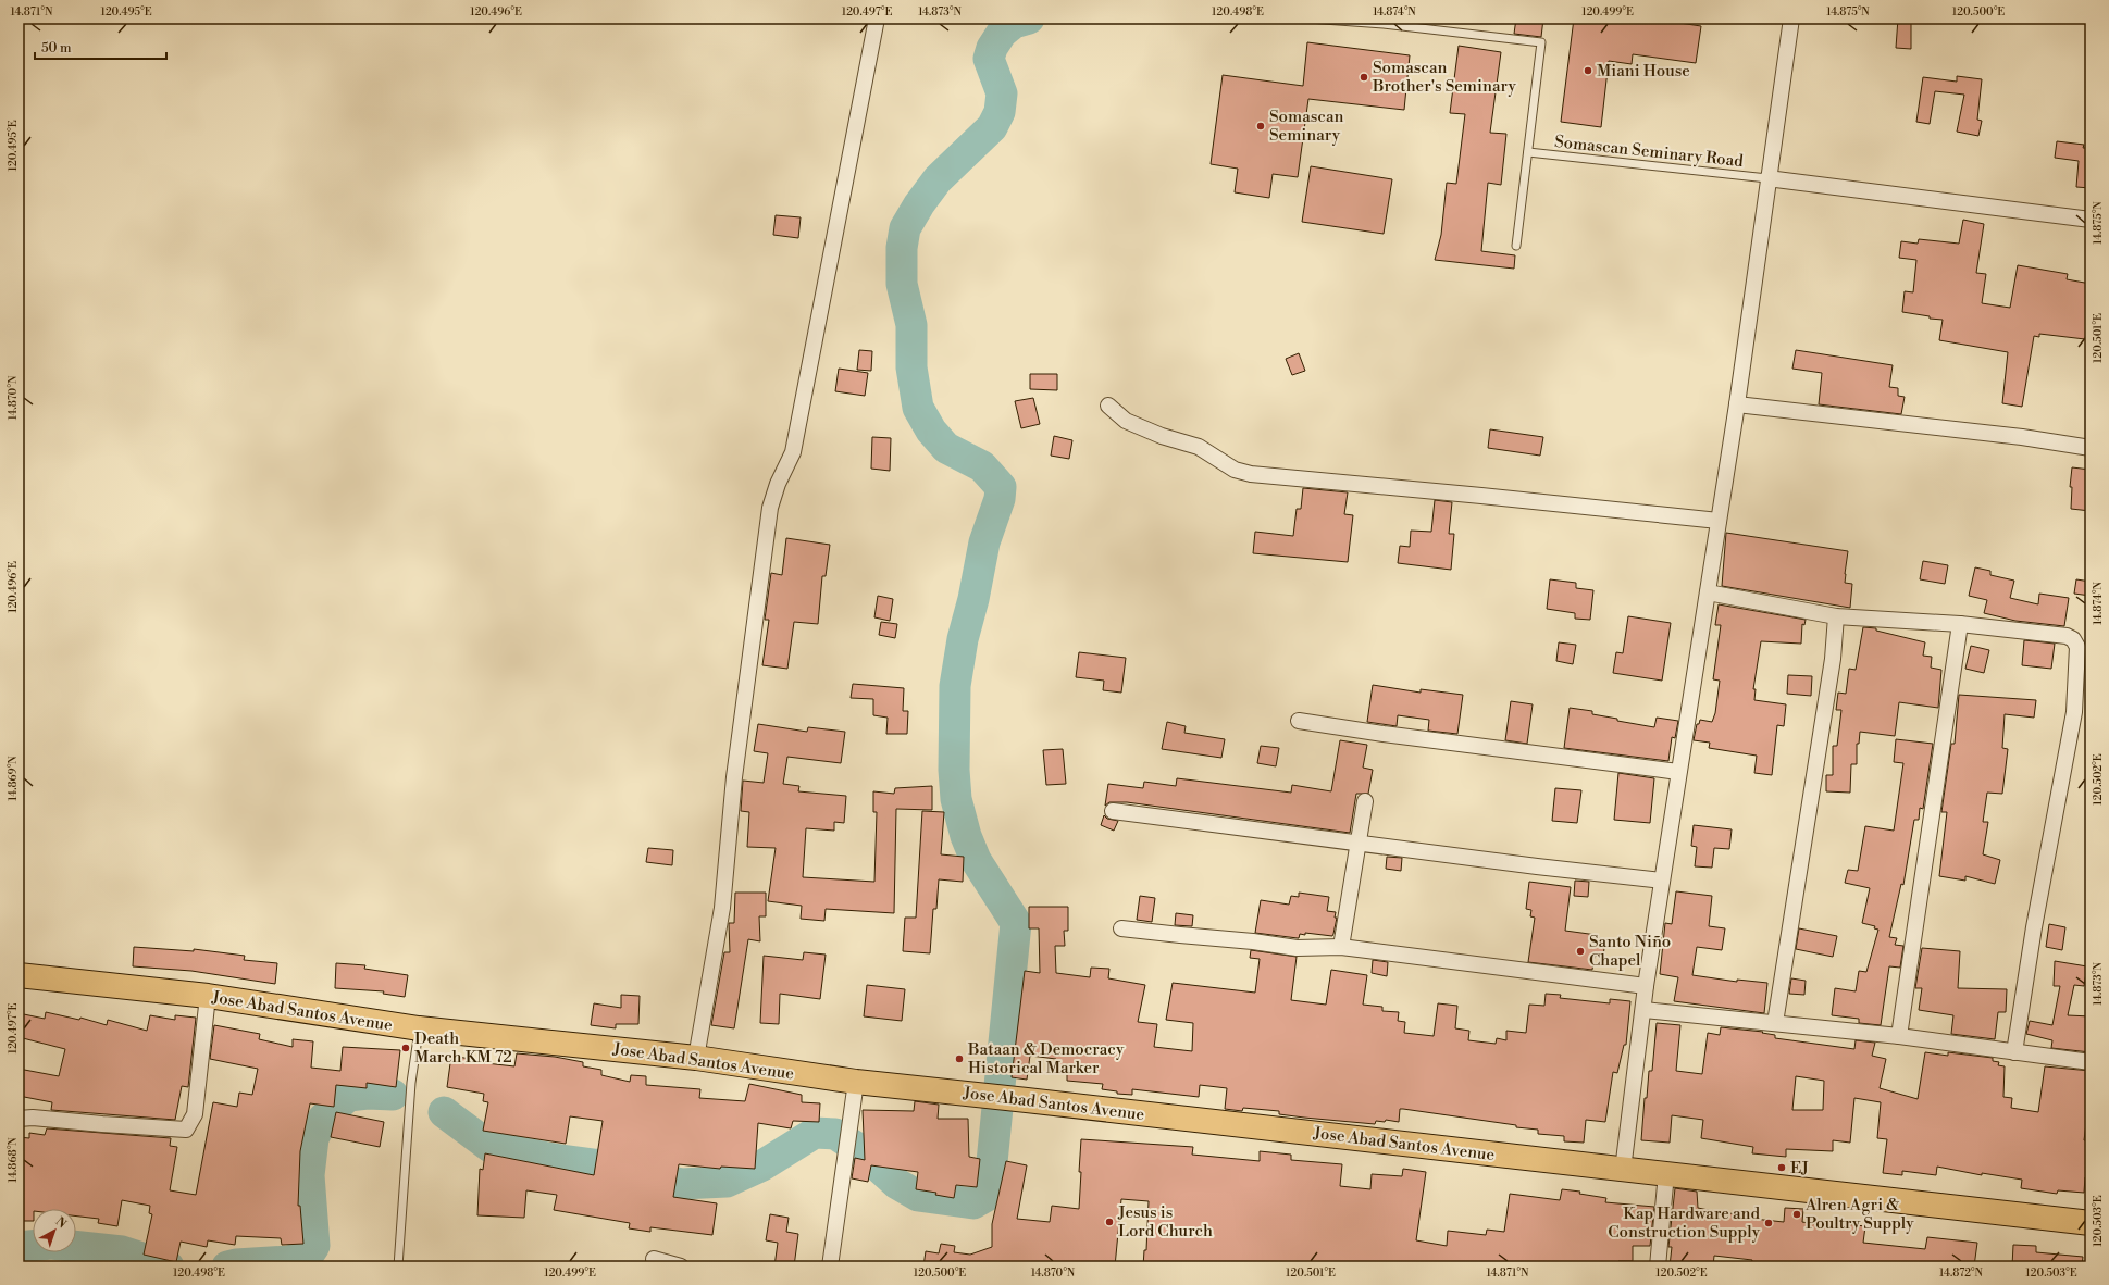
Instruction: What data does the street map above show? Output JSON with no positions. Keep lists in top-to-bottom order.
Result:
{
  "streets": {
    "highway": ["Jose Abad Santos Avenue"],
    "lane": ["Somascan Seminary Road"]
  },
  "places": [
    "Miani House",
    "Somascan Brother's Seminary",
    "Somascan Seminary",
    "Santo Niño Chapel",
    "Death March KM 72",
    "Bataan & Democracy Historical Marker",
    "EJ",
    "Alren Agri & Poultry Supply",
    "Jesus is Lord Church",
    "Kap Hardware and Construction Supply"
  ],
  "scale_bar": "50 m",
  "north": "top right",
  "coordinates": [
    "14.871°N",
    "120.495°E",
    "120.496°E",
    "120.497°E",
    "14.873°N",
    "120.498°E",
    "14.874°N",
    "120.499°E",
    "14.875°N",
    "120.500°E",
    "120.501°E",
    "14.870°N",
    "14.869°N",
    "120.502°E",
    "14.868°N",
    "120.503°E",
    "14.872°N"
  ]
}
